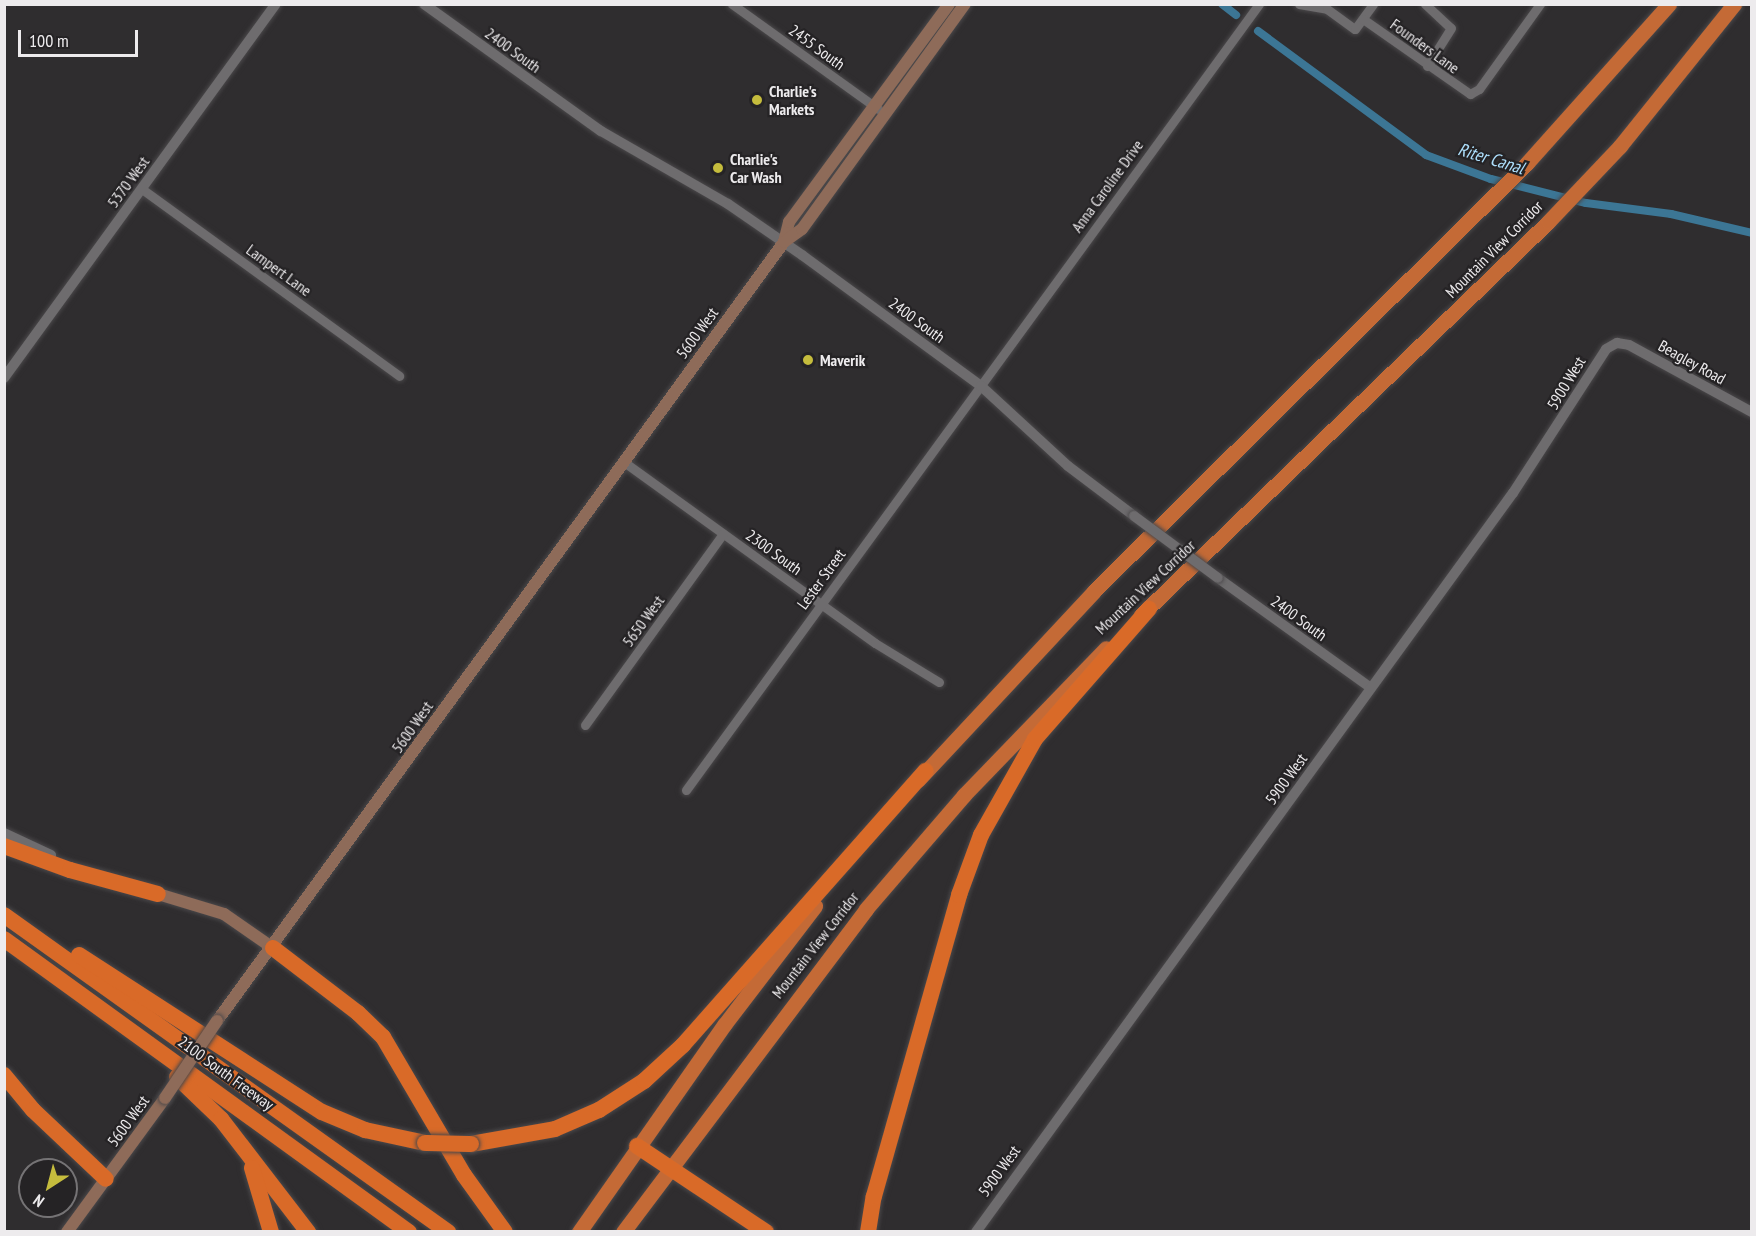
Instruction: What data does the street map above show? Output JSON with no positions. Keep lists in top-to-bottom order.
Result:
{
  "streets": {
    "highway": ["Mountain View Corridor", "2100 South Freeway"],
    "main road": ["5600 West"],
    "street": [
      "Founders Lane",
      "2455 South",
      "2400 South",
      "5370 West",
      "Anna Caroline Drive",
      "Lampert Lane",
      "Beagley Road",
      "5900 West",
      "2300 South",
      "Lester Street",
      "5650 West"
    ]
  },
  "crossings": [
    ["2455 South", "5600 West"],
    ["2400 South", "Anna Caroline Drive"],
    ["2400 South", "5600 West"],
    ["2400 South", "5900 West"],
    ["2400 South", "Lester Street"],
    ["5370 West", "Lampert Lane"],
    ["Anna Caroline Drive", "Lester Street"],
    ["5600 West", "2300 South"],
    ["Beagley Road", "5900 West"],
    ["2300 South", "Lester Street"],
    ["2300 South", "5650 West"]
  ],
  "water": ["Riter Canal"],
  "places": ["Charlie's Markets", "Charlie's Car Wash", "Maverik"],
  "scale_bar": "100 m",
  "north": "bottom left"
}
